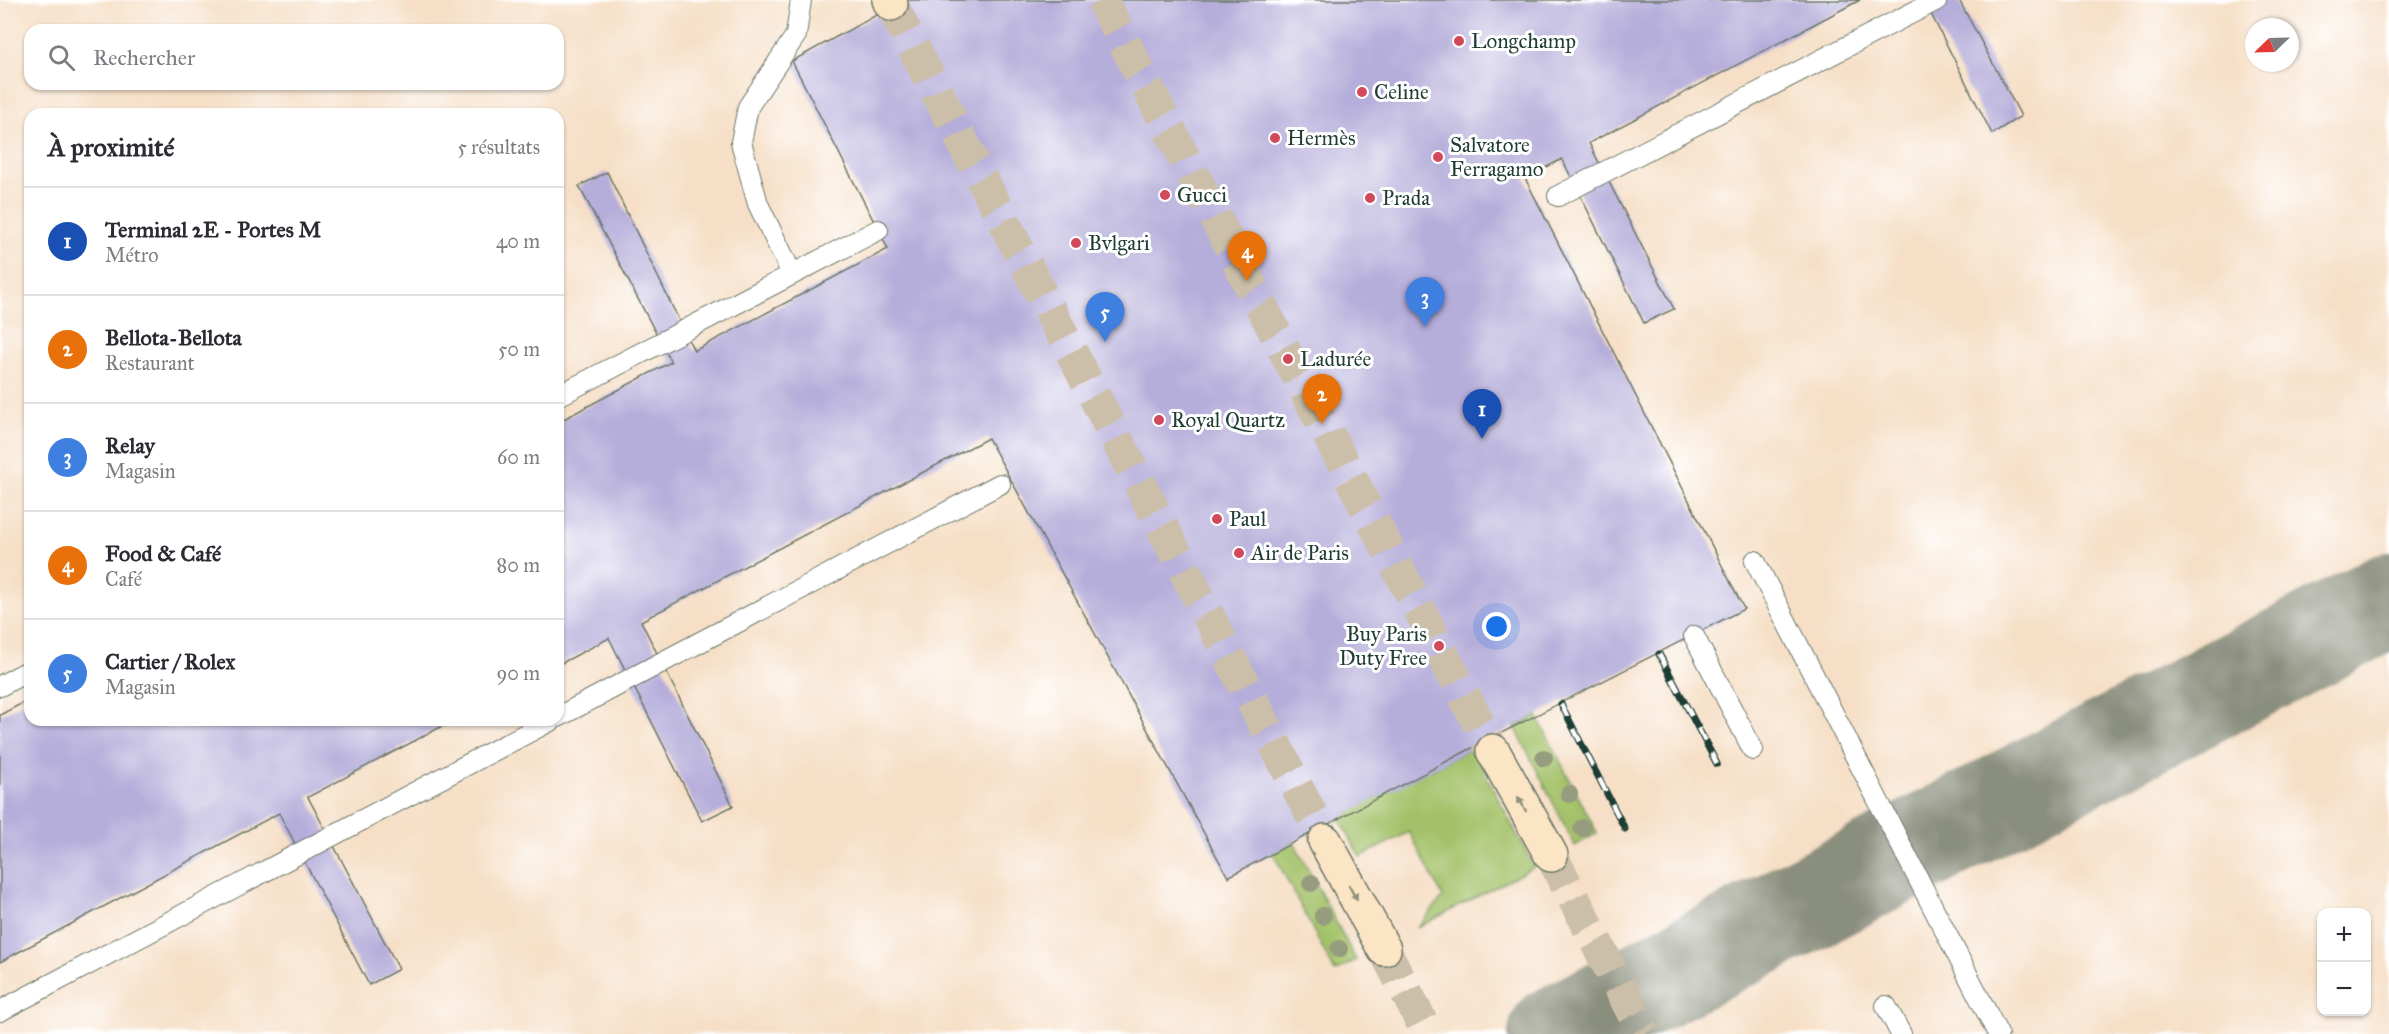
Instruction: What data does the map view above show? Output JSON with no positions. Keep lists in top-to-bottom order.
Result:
{
  "places": [
    "Longchamp",
    "Celine",
    "Hermès",
    "Salvatore Ferragamo",
    "Gucci",
    "Prada",
    "Bvlgari",
    "Ladurée",
    "Royal Quartz",
    "Paul",
    "Air de Paris",
    "Buy Paris Duty Free"
  ],
  "north": "bottom left",
  "page": {
    "search": "Rechercher",
    "heading": ["À proximité", "5 résultats"],
    "list": [
      {
        "mark": "1",
        "name": "Terminal 2E - Portes M",
        "note": "Métro",
        "value": "40 m"
      },
      {
        "mark": "2",
        "name": "Bellota-Bellota",
        "note": "Restaurant",
        "value": "50 m"
      },
      {
        "mark": "3",
        "name": "Relay",
        "note": "Magasin",
        "value": "60 m"
      },
      {
        "mark": "4",
        "name": "Food & Café",
        "note": "Café",
        "value": "80 m"
      },
      {
        "mark": "5",
        "name": "Cartier / Rolex",
        "note": "Magasin",
        "value": "90 m"
      }
    ],
    "pins": [
      "4",
      "3",
      "5",
      "2",
      "1"
    ],
    "map_buttons": ["+", "−"]
  }
}
